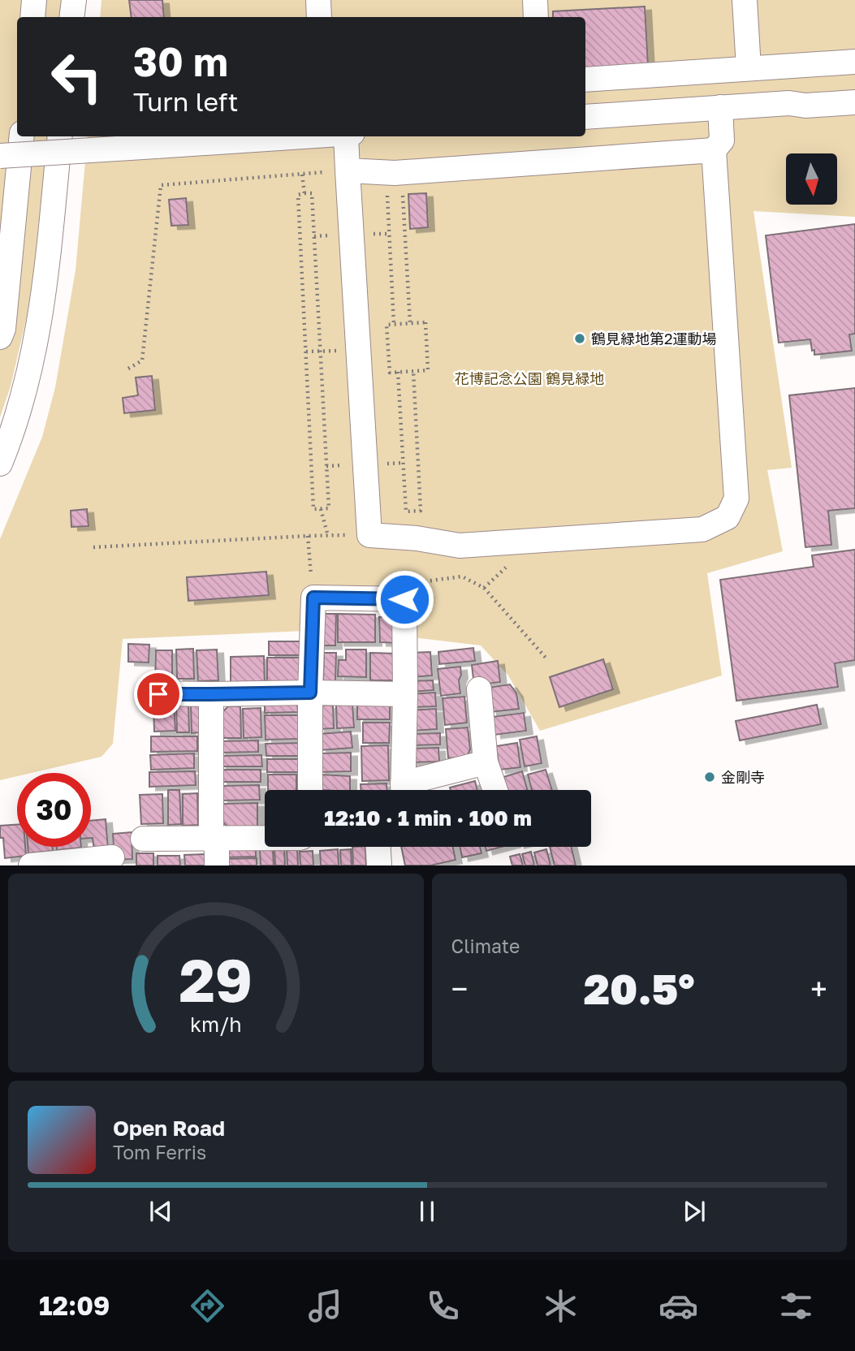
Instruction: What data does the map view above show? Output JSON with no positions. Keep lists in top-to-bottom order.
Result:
{
  "parks": ["花博記念公園 鶴見緑地"],
  "places": ["鶴見緑地第2運動場", "金剛寺"],
  "north": "bottom",
  "page": {
    "turn": ["30 m", "Turn left"],
    "limit": "30",
    "trip": "12:10 · 1 min · 100 m",
    "tile": "Climate",
    "heat": ["−", "20.5°", "+"],
    "song": ["Open Road", "Tom Ferris"],
    "tabs": "12:09",
    "gauge": ["29", "km/h"]
  }
}
